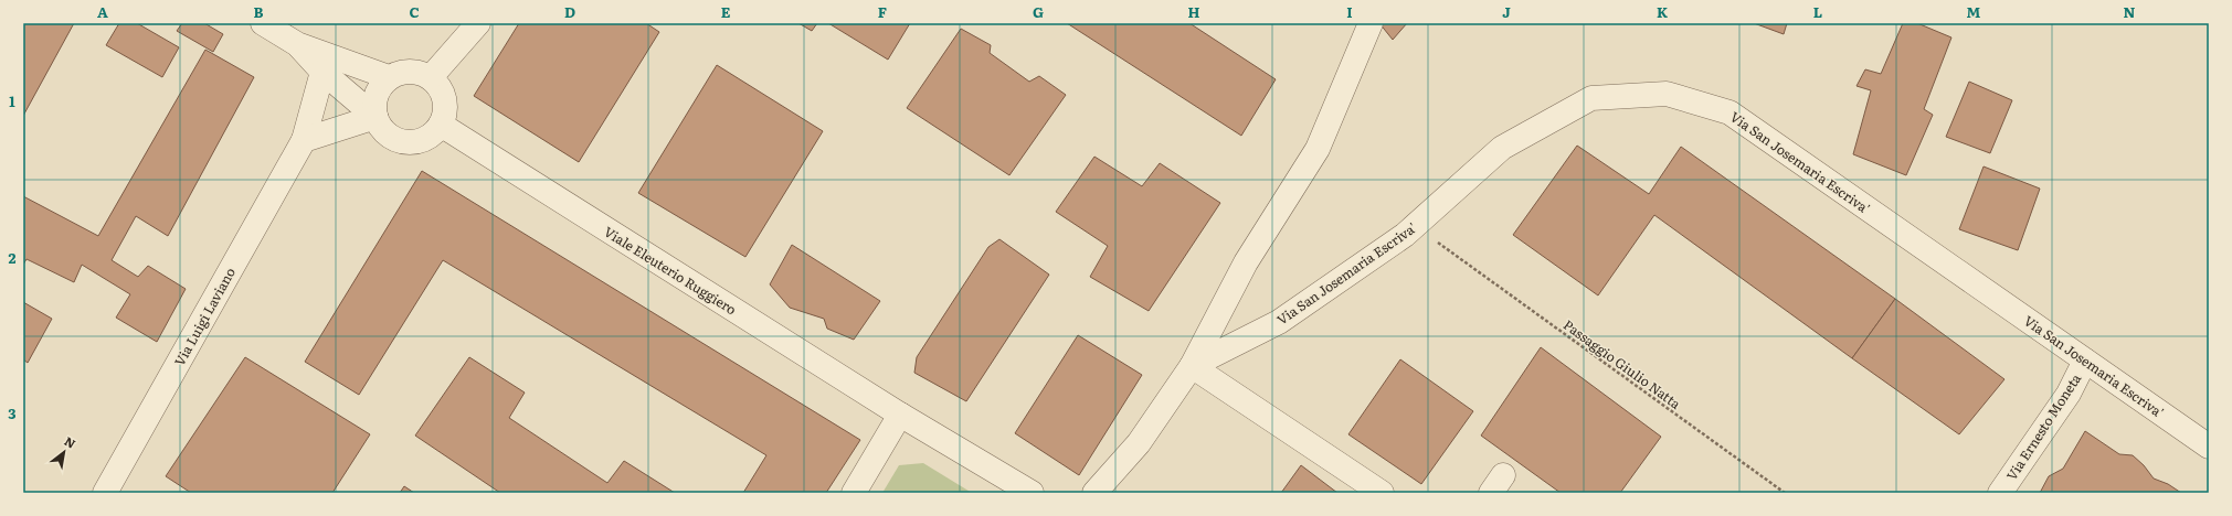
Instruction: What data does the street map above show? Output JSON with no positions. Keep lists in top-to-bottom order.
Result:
{
  "streets": {
    "street": [
      "Via San Josemaria Escriva'",
      "Viale Eleuterio Ruggiero",
      "Via Luigi Laviano",
      "Via Ernesto Moneta"
    ],
    "path": ["Passaggio Giulio Natta"]
  },
  "crossings": [
    ["Via San Josemaria Escriva'", "Via Ernesto Moneta"]
  ],
  "north": "top right",
  "grid": {
    "columns": [
      "A",
      "B",
      "C",
      "D",
      "E",
      "F",
      "G",
      "H",
      "I",
      "J",
      "K",
      "L",
      "M",
      "N"
    ],
    "rows": ["1", "2", "3"]
  }
}
